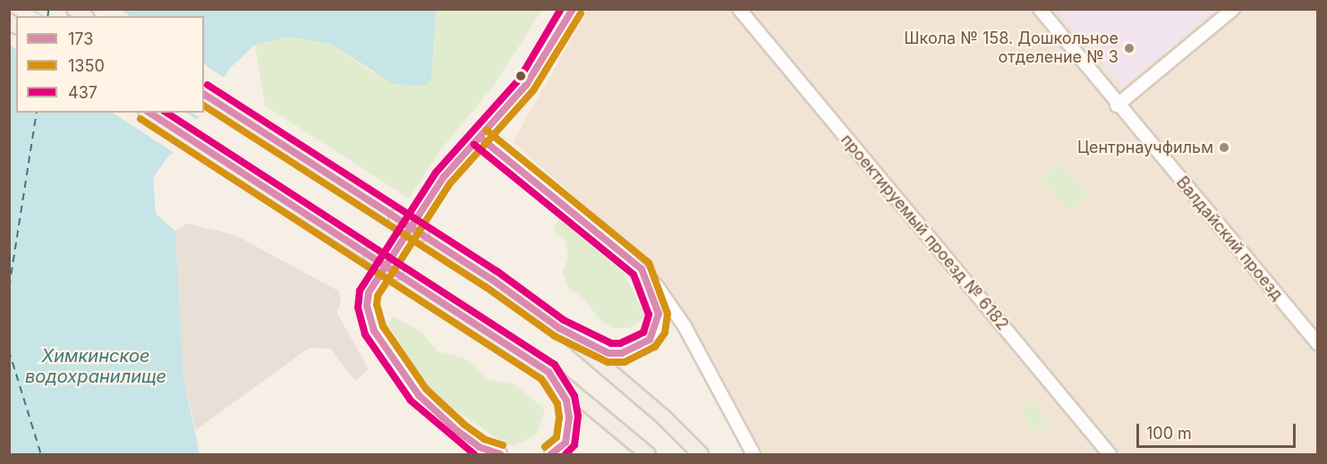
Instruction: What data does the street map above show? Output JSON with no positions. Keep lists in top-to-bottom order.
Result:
{
  "streets": {
    "street": ["проектируемый проезд № 6182", "Валдайский проезд"]
  },
  "water": ["Химкинское водохранилище"],
  "places": ["Школа № 158. Дошкольное отделение № 3", "Центрнаучфильм"],
  "lines": ["transit line 173", "transit line 437", "transit line 1350"],
  "legend": ["173", "1350", "437"],
  "scale_bar": "100 m"
}
